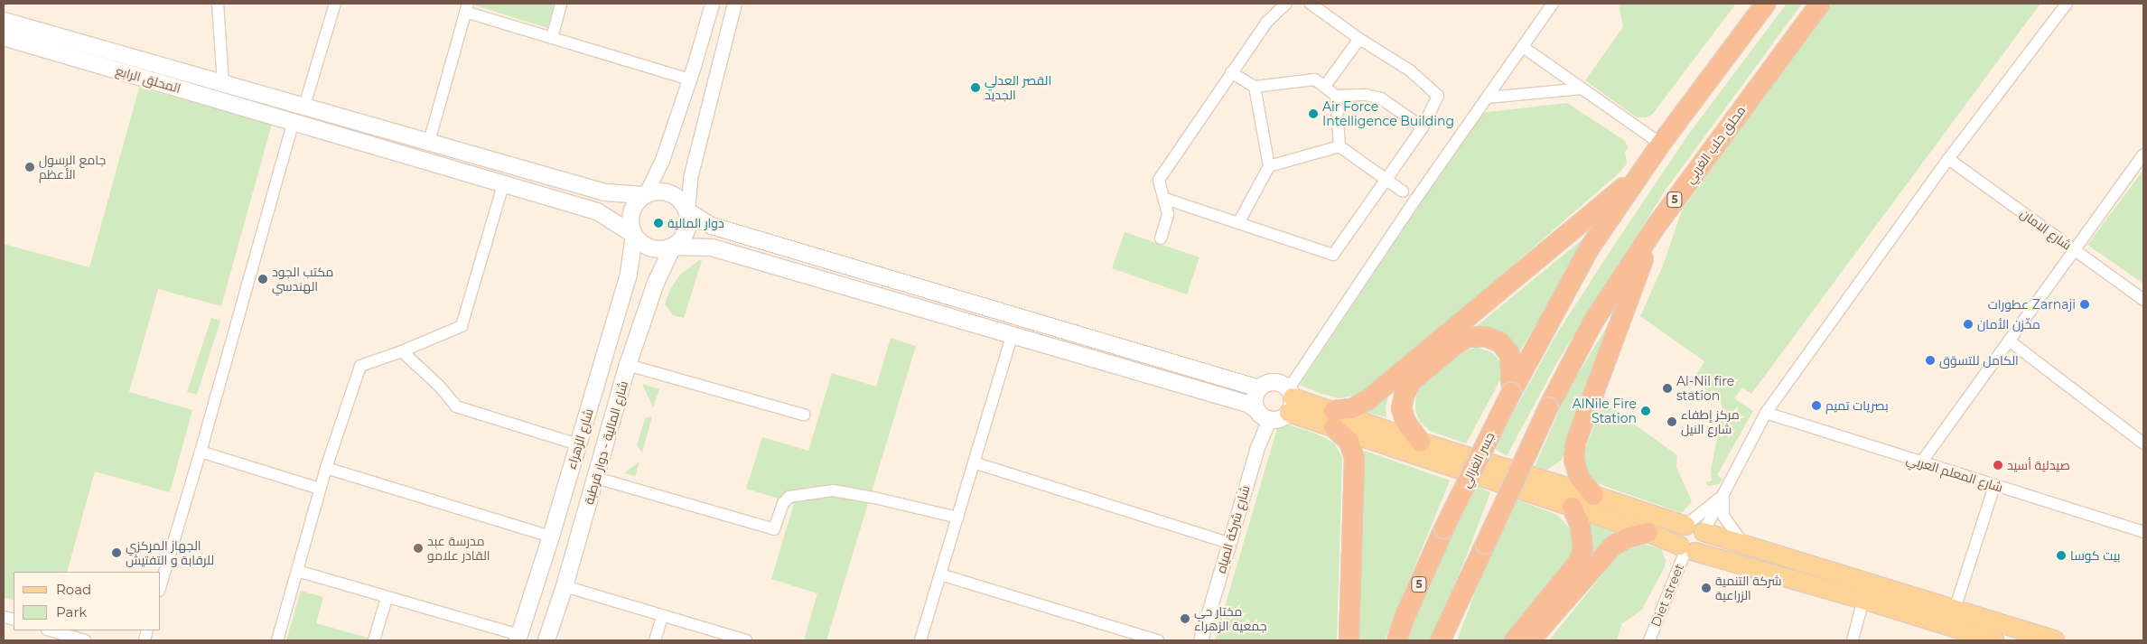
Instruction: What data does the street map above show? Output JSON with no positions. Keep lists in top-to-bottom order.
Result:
{
  "streets": {
    "highway": ["محلق حلب الغربي", "5", "جسر الغزالي"],
    "main road": ["المحلق الرابع", "شارع الزهراء", "شارع المالية - دوار قرطبة"],
    "street": [
      "شارع الامان",
      "شارع المعلم العربي",
      "شارع شركة المياه",
      "Diet street"
    ]
  },
  "crossings": [
    ["المحلق الرابع", "شارع الزهراء"],
    ["المحلق الرابع", "شارع المالية - دوار قرطبة"],
    ["5", "جسر الغزالي"],
    ["شارع الزهراء", "شارع المالية - دوار قرطبة"]
  ],
  "places": [
    "القصر العدلي الجديد",
    "Air Force Intelligence Building",
    "جامع الرسول الأعظم",
    "دوار المالية",
    "مكتب الجود الهندسي",
    "عطورات Zarnaji",
    "مخّزن الأمان",
    "الكامل للتسوّق",
    "Al-Nil fire station",
    "بصريات تميم",
    "AlNile Fire Station",
    "مركز إطفاء شارع النيل",
    "صيدلية أسيد",
    "مدرسة عبد القادر علامو",
    "الجهاز المركزي للرقابة و التفتيش",
    "بيت كوسا",
    "شركة التنمية الزراعية",
    "مختار حي جمعية الزهراء"
  ],
  "legend": ["Road", "Park"]
}
